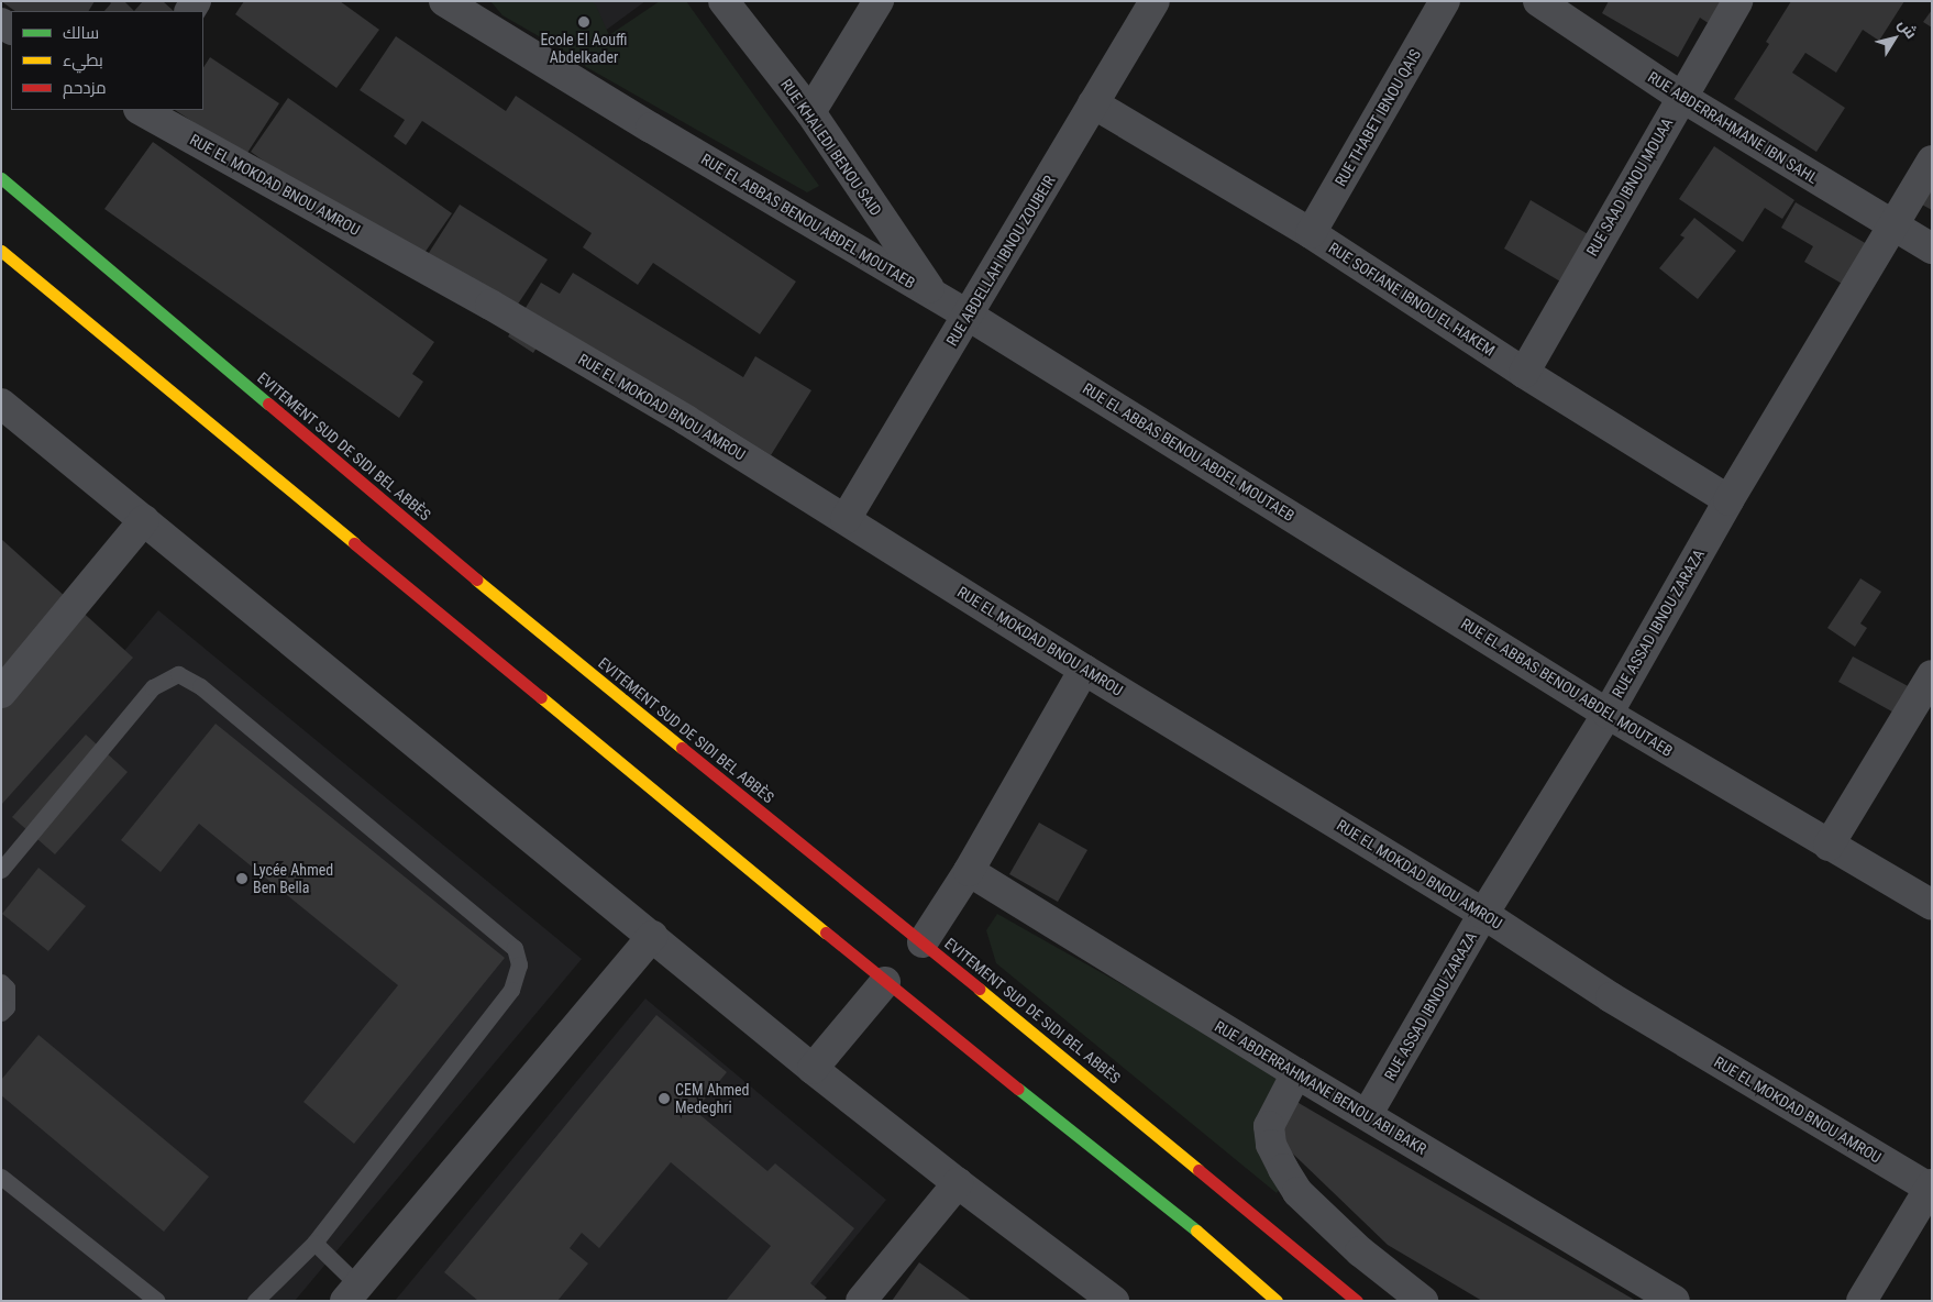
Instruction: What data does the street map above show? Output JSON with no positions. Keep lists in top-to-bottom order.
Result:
{
  "streets": {
    "highway": ["EVITEMENT SUD DE SIDI BEL ABBÈS"],
    "street": [
      "RUE THABET IBNOU QAIS",
      "RUE ABDERRAHMANE IBN SAHL",
      "RUE KHALEDI BENOU SAID",
      "RUE EL MOKDAD BNOU AMROU",
      "RUE SAAD IBNOU MOUAA",
      "RUE EL ABBAS BENOU ABDEL MOUTAEB",
      "RUE ABDELLAH IBNOU ZOUBEIR",
      "RUE SOFIANE IBNOU EL HAKEM",
      "RUE ASSAD IBNOU ZARAZA",
      "RUE ABDERRAHMANE BENOU ABI BAKR"
    ]
  },
  "crossings": [
    ["RUE THABET IBNOU QAIS", "RUE SOFIANE IBNOU EL HAKEM"],
    ["RUE ABDERRAHMANE IBN SAHL", "RUE SAAD IBNOU MOUAA"],
    ["RUE ABDERRAHMANE IBN SAHL", "RUE ASSAD IBNOU ZARAZA"],
    ["RUE KHALEDI BENOU SAID", "RUE EL ABBAS BENOU ABDEL MOUTAEB"],
    ["RUE EL MOKDAD BNOU AMROU", "RUE ABDELLAH IBNOU ZOUBEIR"],
    ["RUE EL MOKDAD BNOU AMROU", "RUE ASSAD IBNOU ZARAZA"],
    ["RUE SAAD IBNOU MOUAA", "RUE SOFIANE IBNOU EL HAKEM"],
    ["RUE EL ABBAS BENOU ABDEL MOUTAEB", "RUE ABDELLAH IBNOU ZOUBEIR"],
    ["RUE EL ABBAS BENOU ABDEL MOUTAEB", "RUE ASSAD IBNOU ZARAZA"],
    ["RUE ABDELLAH IBNOU ZOUBEIR", "RUE SOFIANE IBNOU EL HAKEM"],
    ["RUE SOFIANE IBNOU EL HAKEM", "RUE ASSAD IBNOU ZARAZA"],
    ["RUE ASSAD IBNOU ZARAZA", "RUE ABDERRAHMANE BENOU ABI BAKR"]
  ],
  "places": ["Ecole El Aouffi Abdelkader", "Lycée Ahmed Ben Bella", "CEM Ahmed Medeghri"],
  "legend": ["سالك", "بطيء", "مزدحم"],
  "north": "top right"
}
